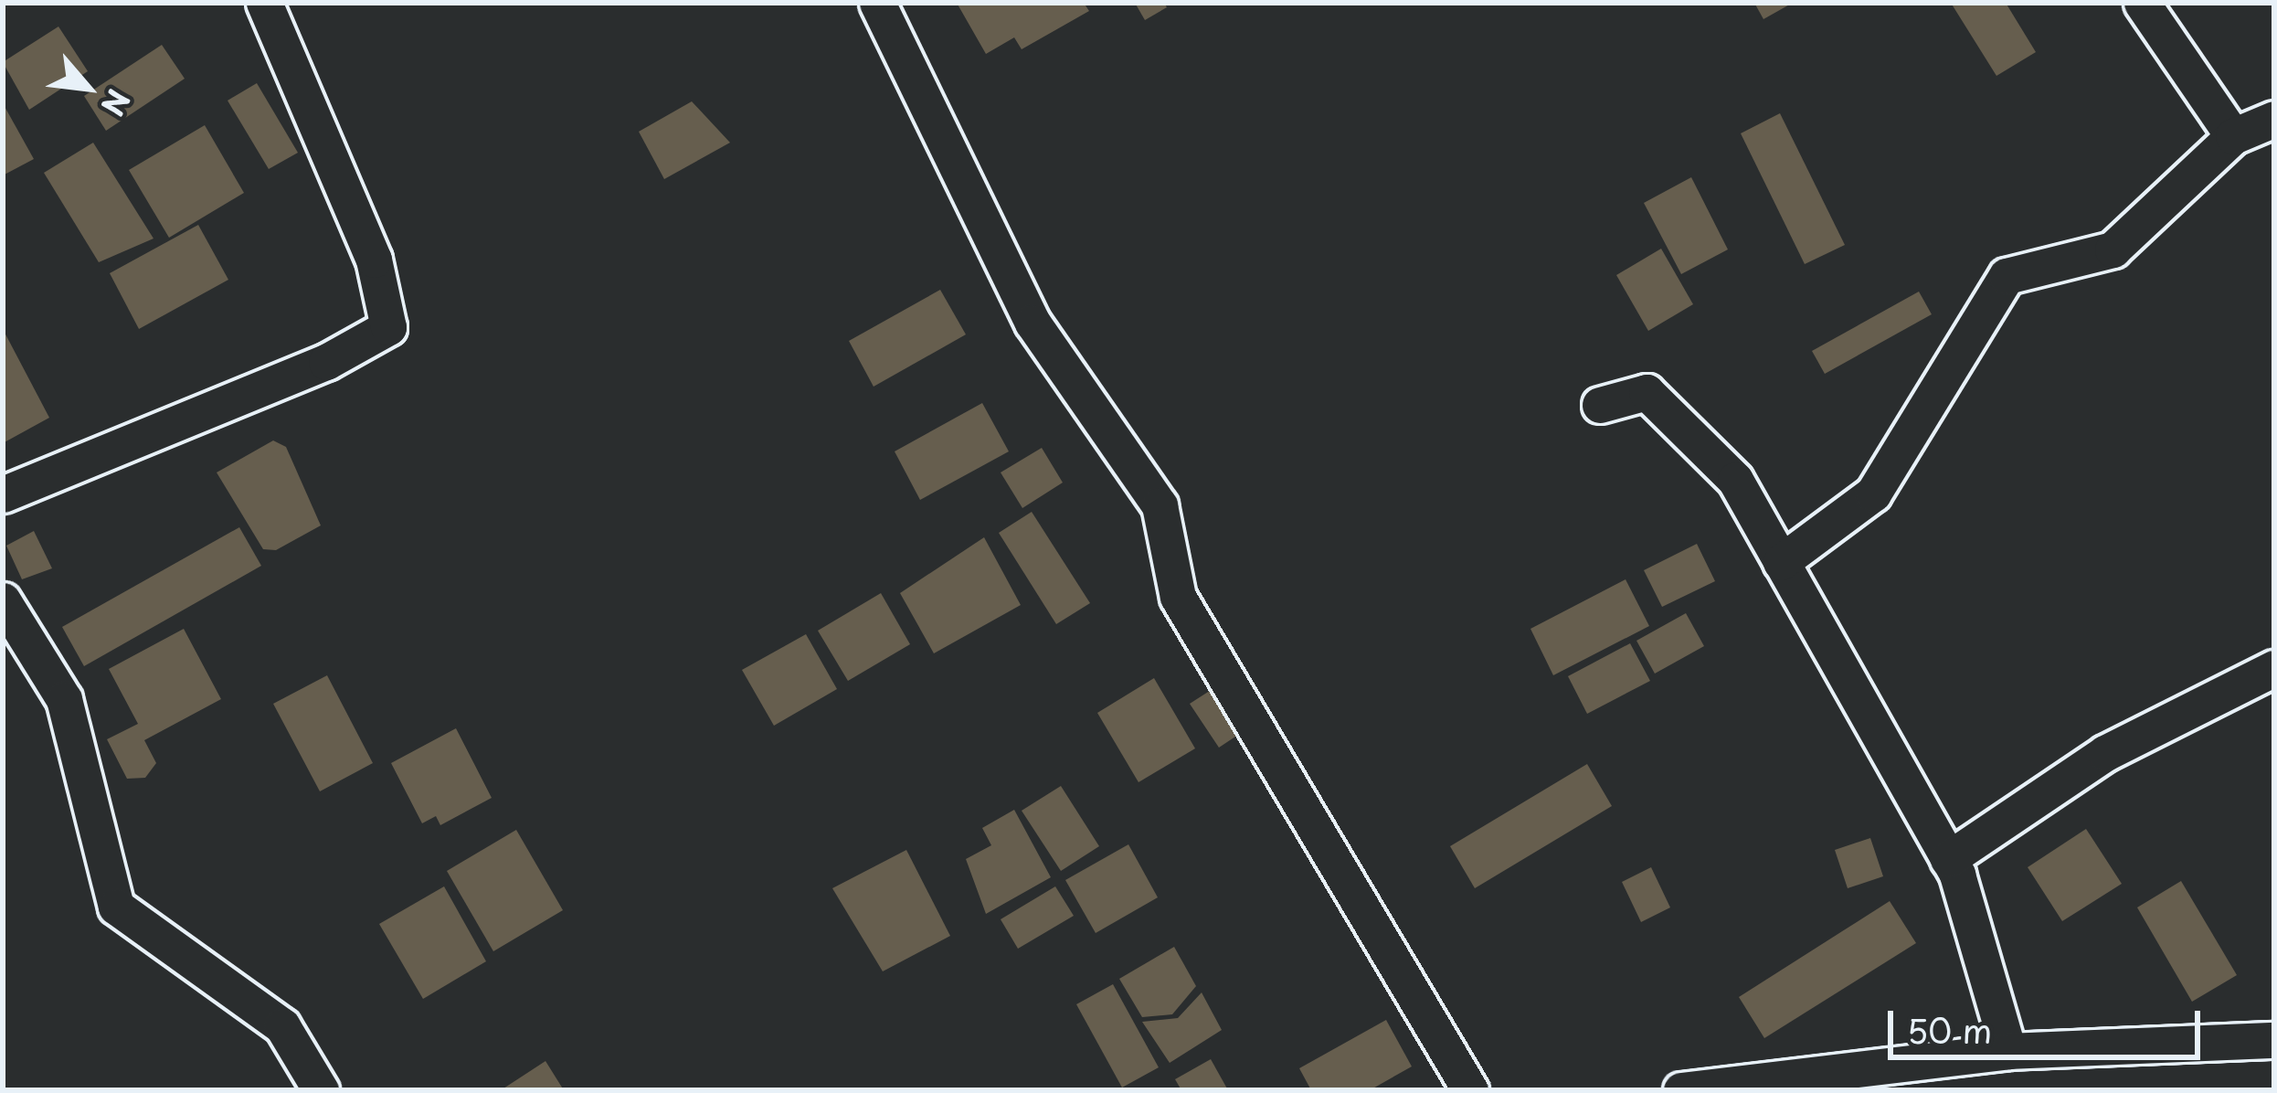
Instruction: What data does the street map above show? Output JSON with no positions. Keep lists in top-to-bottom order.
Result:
{
  "scale_bar": "50 m",
  "north": "bottom right"
}
